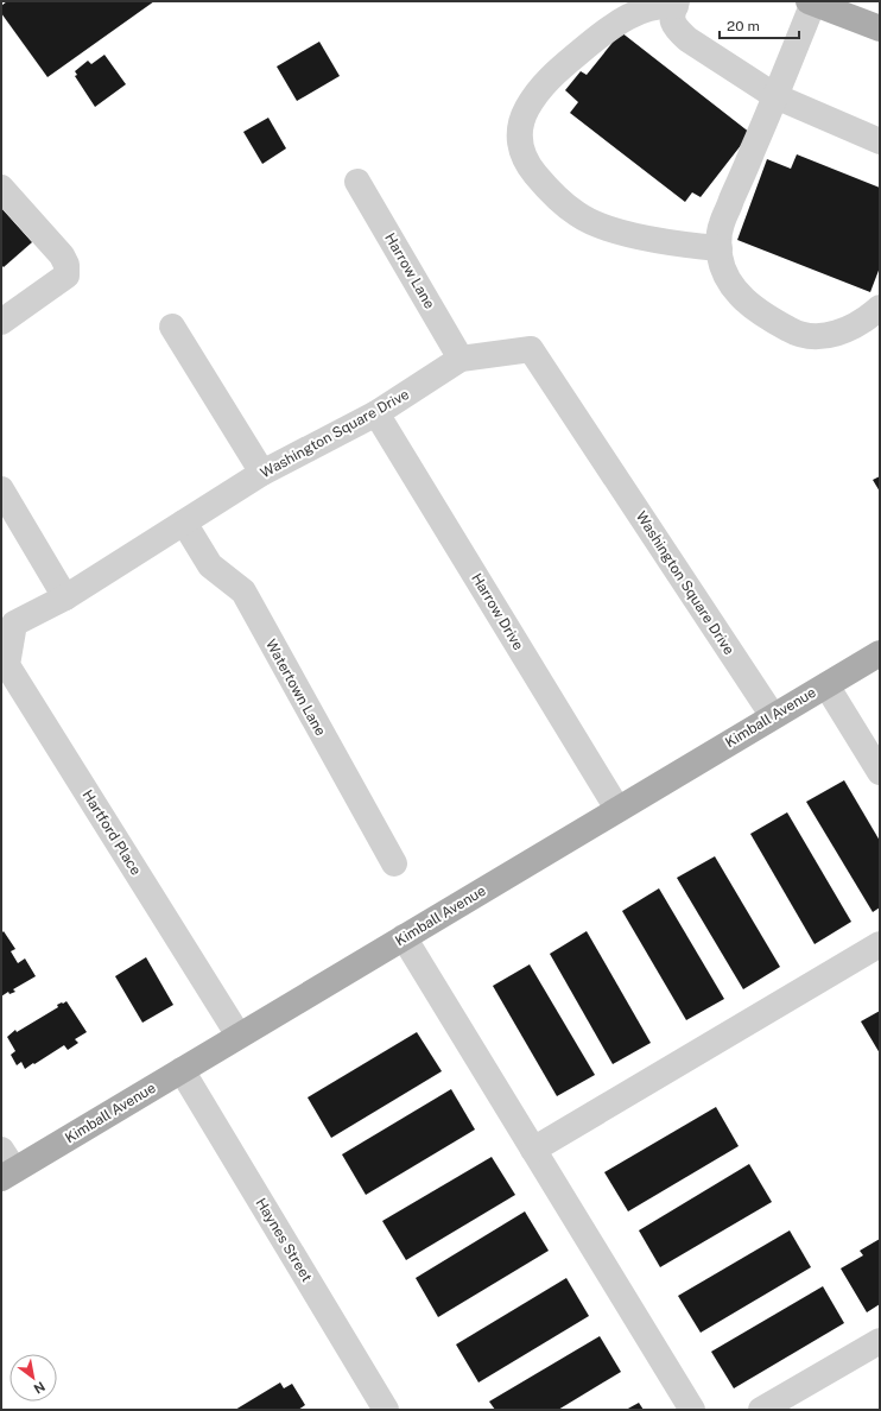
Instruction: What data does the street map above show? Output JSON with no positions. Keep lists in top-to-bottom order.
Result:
{
  "streets": {
    "main road": ["Kimball Avenue"],
    "street": [
      "Harrow Lane",
      "Washington Square Drive",
      "Harrow Drive",
      "Watertown Lane",
      "Hartford Place",
      "Haynes Street"
    ]
  },
  "crossings": [
    ["Harrow Lane", "Washington Square Drive"],
    ["Washington Square Drive", "Harrow Drive"],
    ["Washington Square Drive", "Watertown Lane"],
    ["Washington Square Drive", "Kimball Avenue"],
    ["Washington Square Drive", "Hartford Place"],
    ["Harrow Drive", "Kimball Avenue"],
    ["Kimball Avenue", "Hartford Place"],
    ["Kimball Avenue", "Haynes Street"]
  ],
  "scale_bar": "20 m",
  "north": "bottom right"
}
